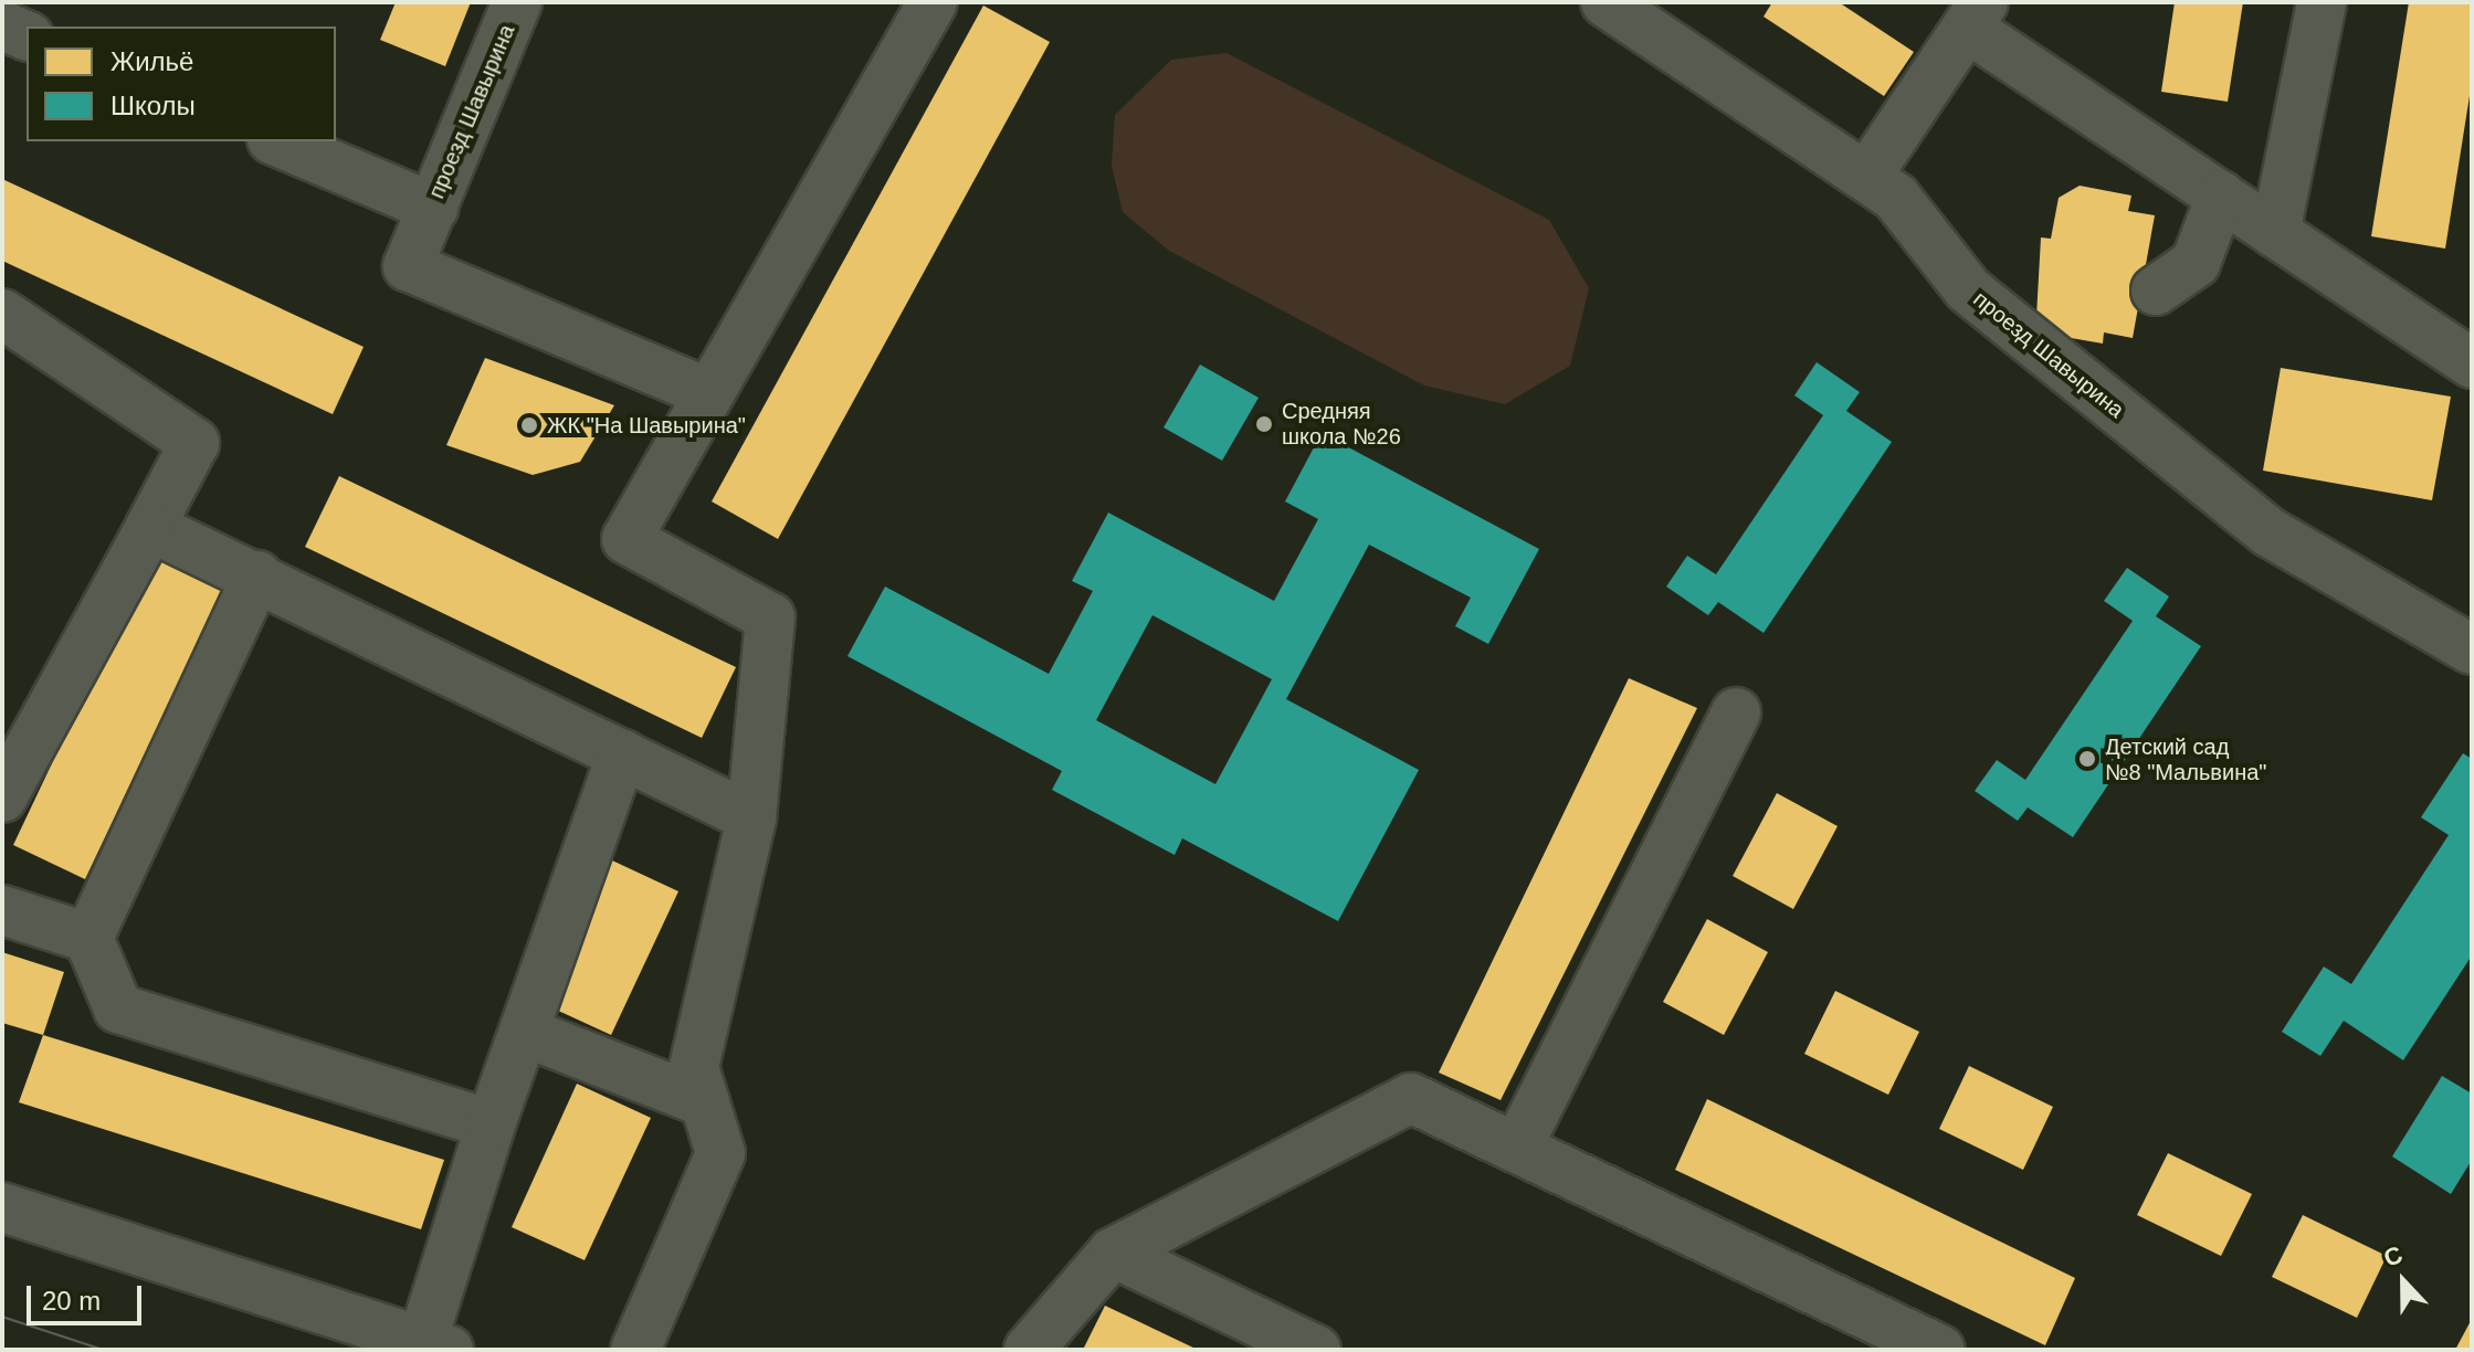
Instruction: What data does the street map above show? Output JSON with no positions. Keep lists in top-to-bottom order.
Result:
{
  "streets": {
    "street": ["проезд Шавырина"]
  },
  "places": ["Средняя школа №26", "ЖК \"На Шавырина\"", "Детский сад №8 \"Мальвина\""],
  "legend": ["Жильё", "Школы"],
  "scale_bar": "20 m",
  "north": "top"
}
